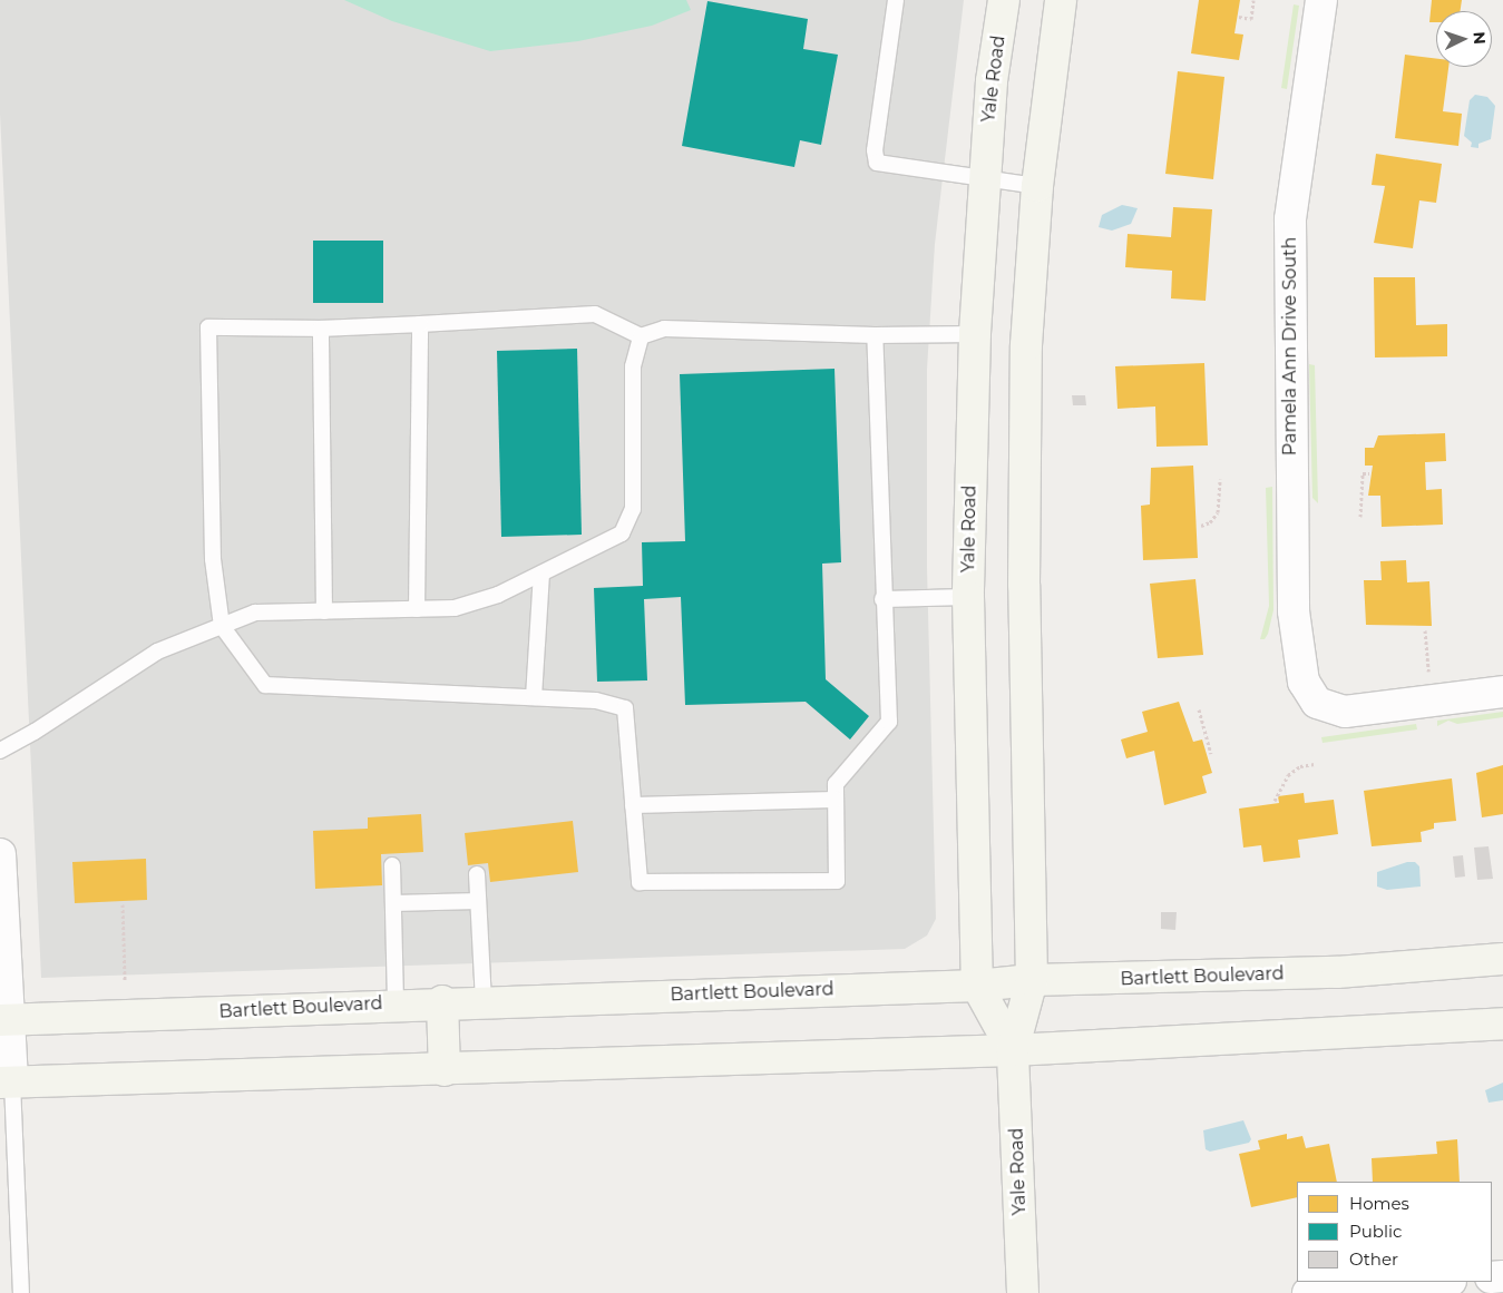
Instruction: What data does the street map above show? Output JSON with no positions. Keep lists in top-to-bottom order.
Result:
{
  "streets": {
    "main road": ["Yale Road", "Bartlett Boulevard"],
    "street": ["Pamela Ann Drive South"]
  },
  "crossings": [
    ["Yale Road", "Bartlett Boulevard"]
  ],
  "legend": ["Homes", "Public", "Other"],
  "north": "right"
}
